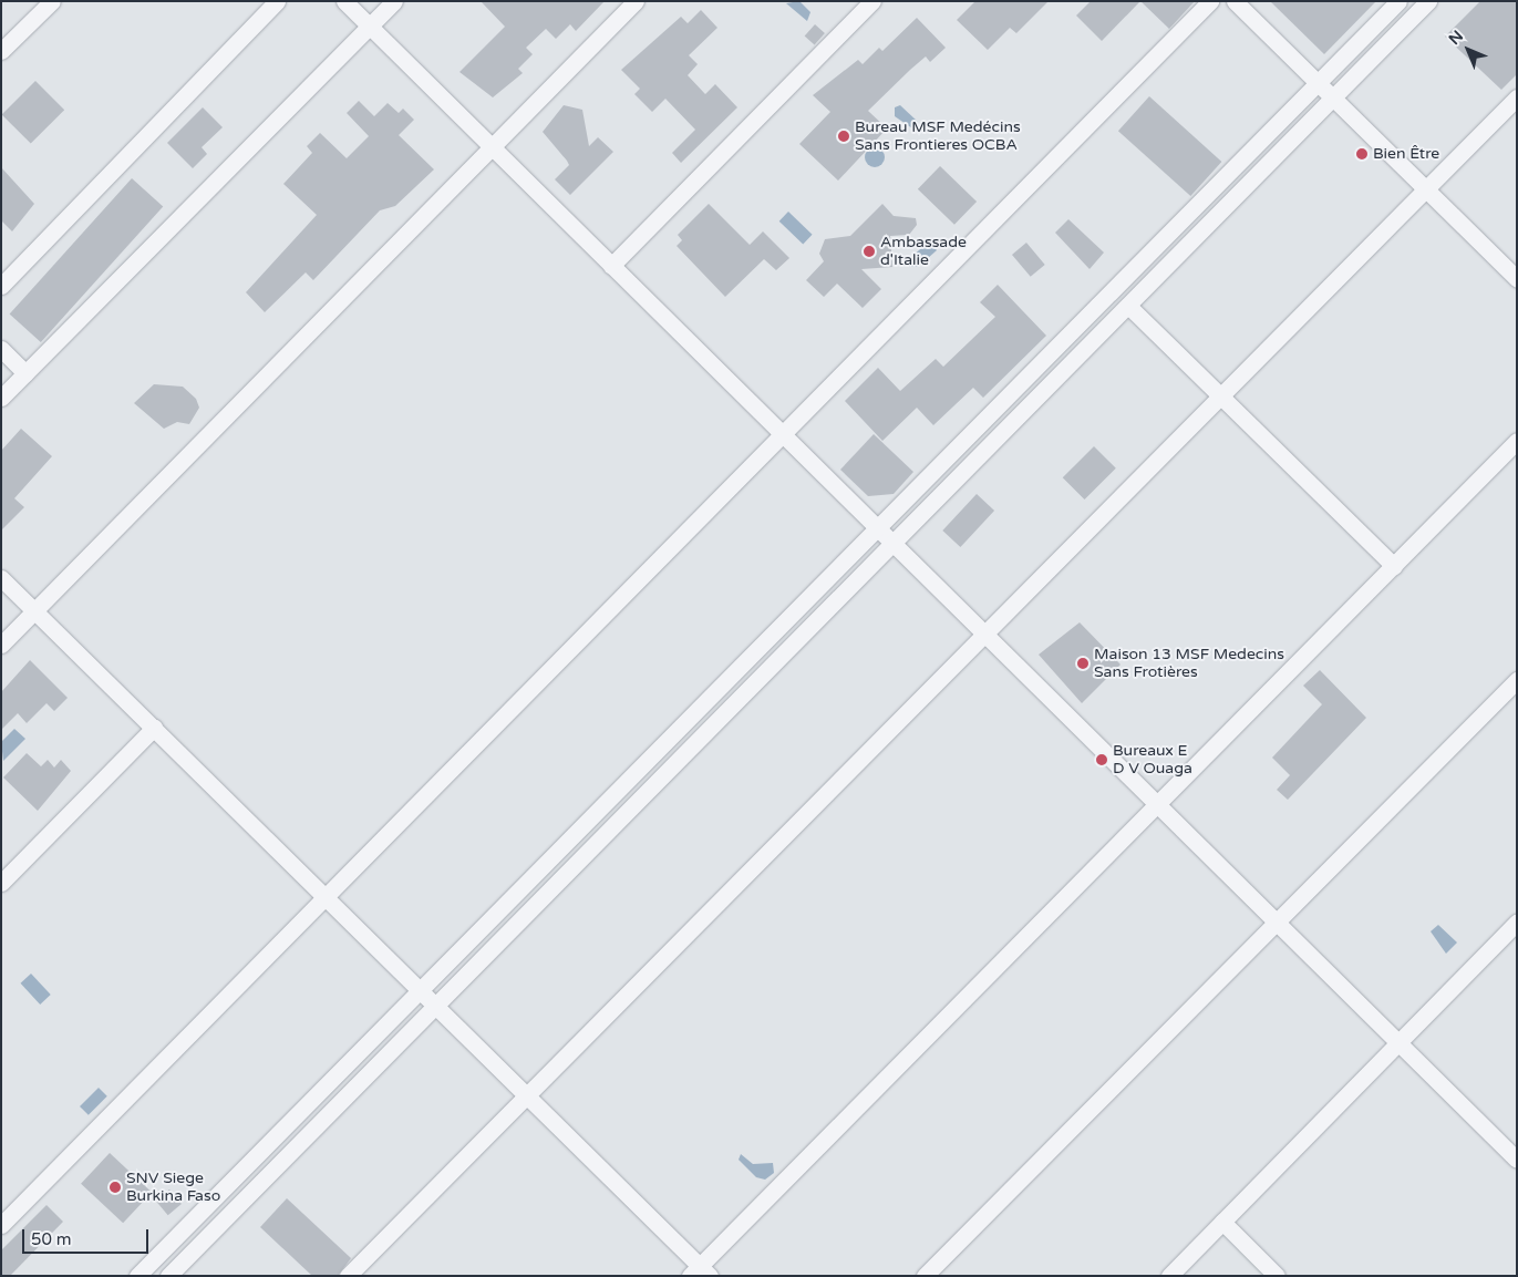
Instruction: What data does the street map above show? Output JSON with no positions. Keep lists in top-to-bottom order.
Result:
{
  "places": [
    "Bureau MSF Medécins Sans Frontieres OCBA",
    "Bien Être",
    "Ambassade d'Italie",
    "Maison 13 MSF Medecins Sans Frotières",
    "Bureaux E D V Ouaga",
    "SNV Siege Burkina Faso"
  ],
  "scale_bar": "50 m",
  "north": "top left"
}
